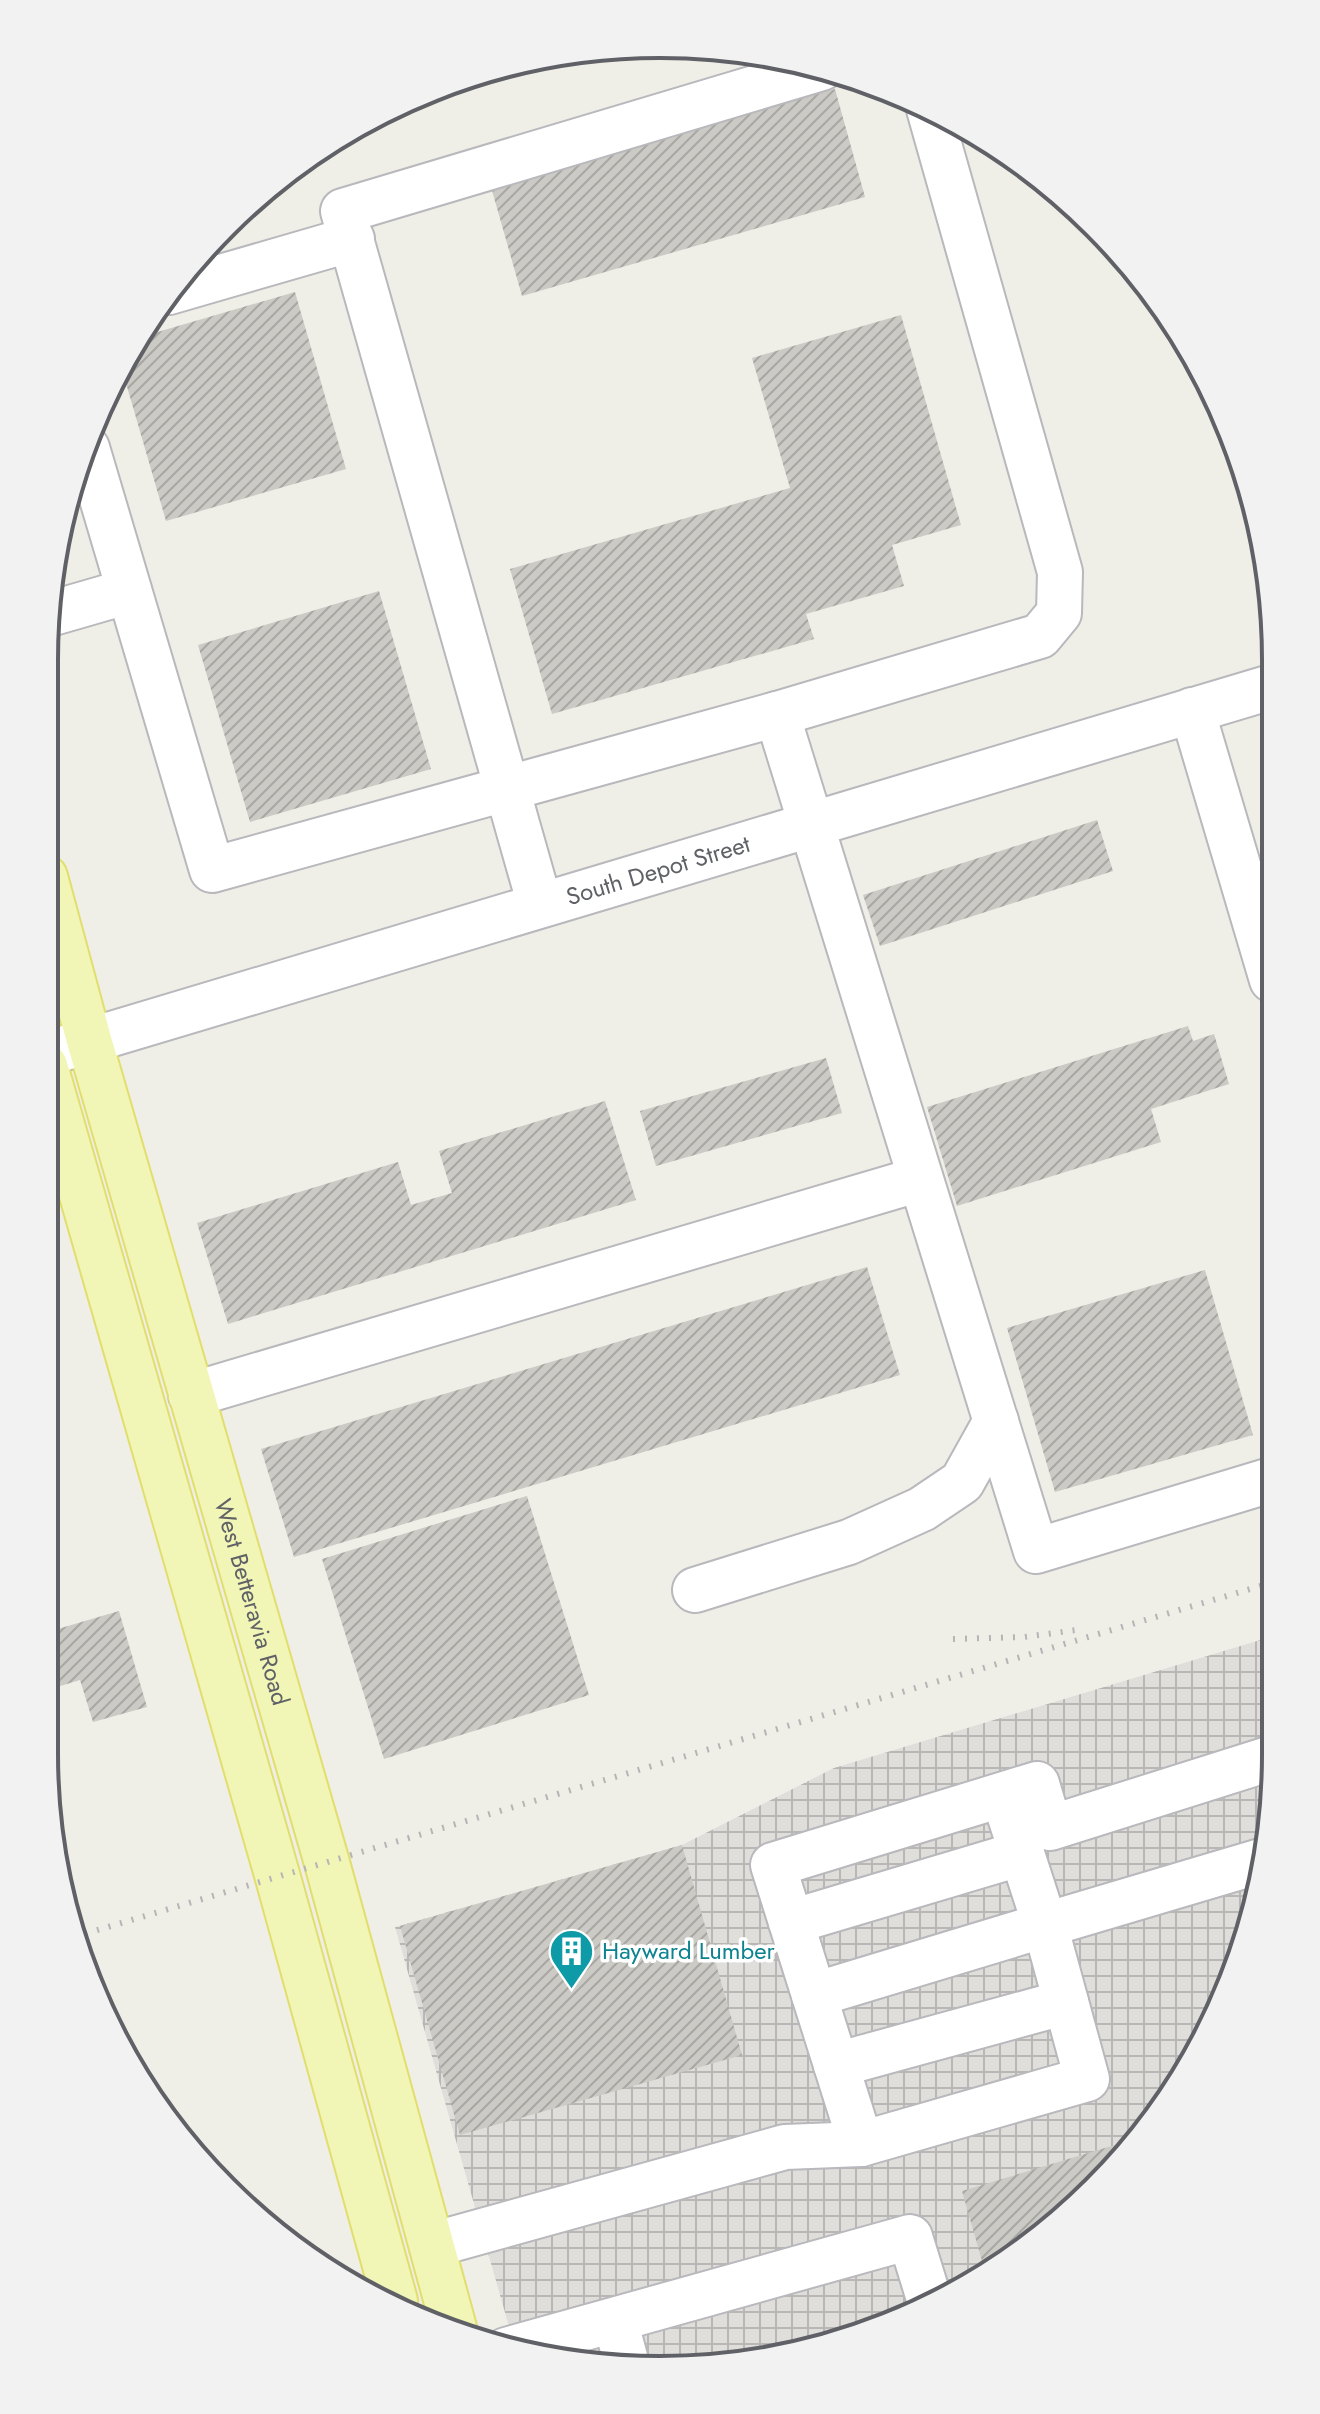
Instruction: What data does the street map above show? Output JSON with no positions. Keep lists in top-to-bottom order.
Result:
{
  "streets": {
    "main road": ["West Betteravia Road"],
    "street": ["South Depot Street"]
  },
  "crossings": [
    ["South Depot Street", "West Betteravia Road"]
  ],
  "places": {
    "building": ["Hayward Lumber"]
  }
}
